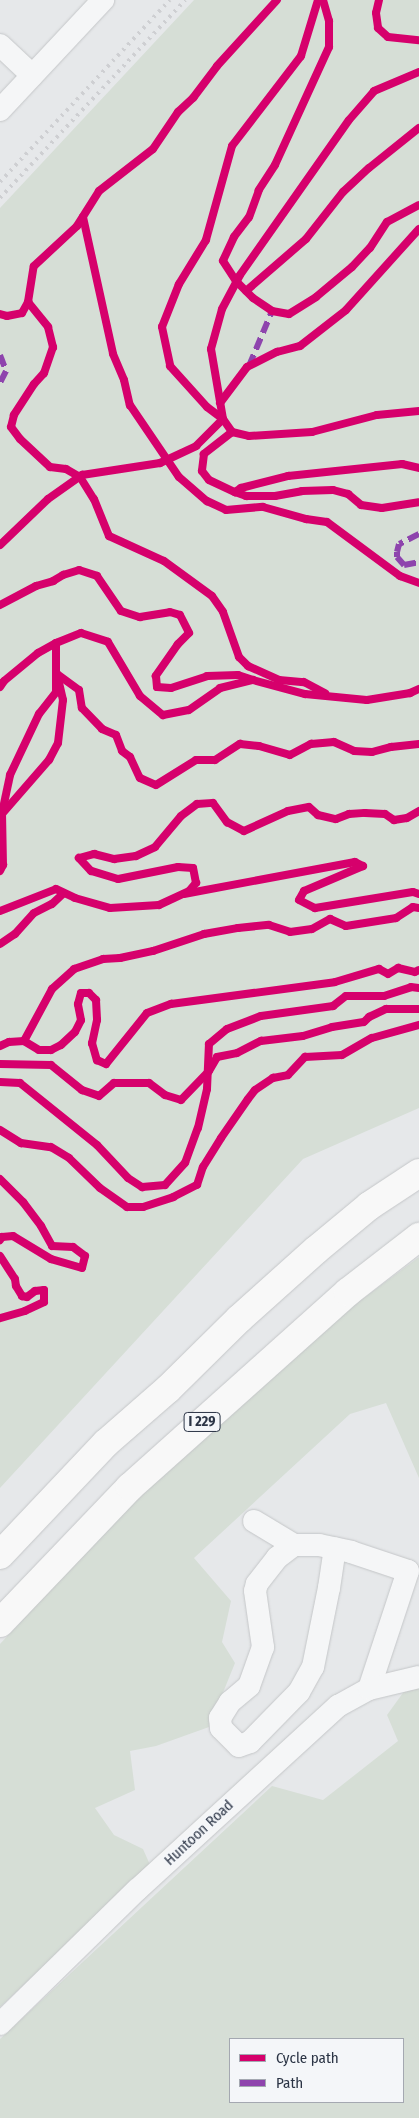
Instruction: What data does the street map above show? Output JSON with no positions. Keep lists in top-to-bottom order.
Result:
{
  "streets": {
    "highway": ["I 229"],
    "street": ["Huntoon Road"]
  },
  "legend": ["Cycle path", "Path"]
}
